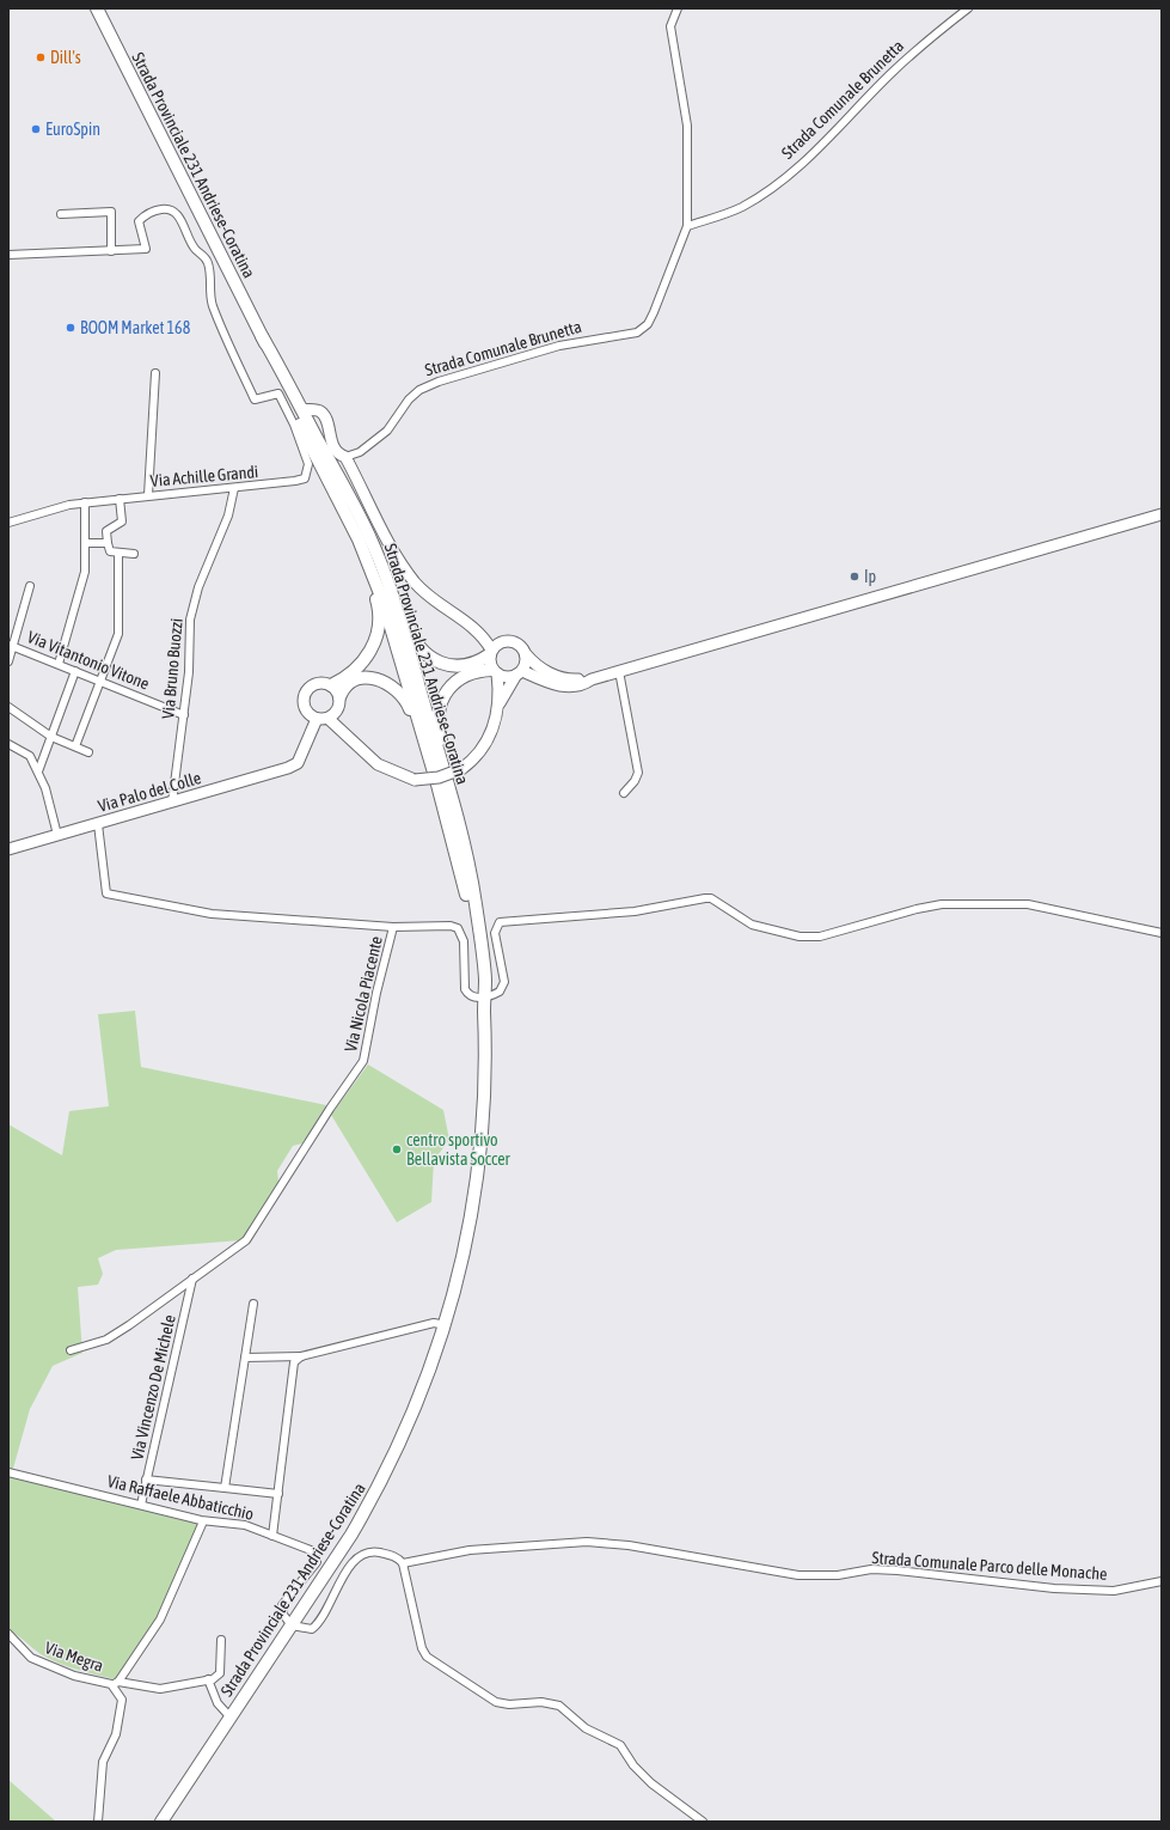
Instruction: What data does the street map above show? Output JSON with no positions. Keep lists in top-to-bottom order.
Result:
{
  "streets": {
    "main road": ["Strada Provinciale 231 Andriese-Coratina", "Via Palo del Colle"],
    "street": [
      "Strada Comunale Brunetta",
      "Via Achille Grandi",
      "Via Vitantonio Vitone",
      "Via Bruno Buozzi",
      "Via Nicola Piacente",
      "Via Vincenzo De Michele",
      "Via Raffaele Abbaticchio",
      "Strada Comunale Parco delle Monache",
      "Via Megra"
    ]
  },
  "crossings": [
    ["Strada Provinciale 231 Andriese-Coratina", "Via Raffaele Abbaticchio"],
    ["Via Achille Grandi", "Via Bruno Buozzi"],
    ["Via Vitantonio Vitone", "Via Bruno Buozzi"],
    ["Via Bruno Buozzi", "Via Palo del Colle"],
    ["Via Palo del Colle", "Via Nicola Piacente"],
    ["Via Nicola Piacente", "Via Vincenzo De Michele"],
    ["Via Vincenzo De Michele", "Via Raffaele Abbaticchio"]
  ],
  "places": [
    "Dill's",
    "EuroSpin",
    "BOOM Market 168",
    "Ip",
    "centro sportivo Bellavista Soccer"
  ]
}
